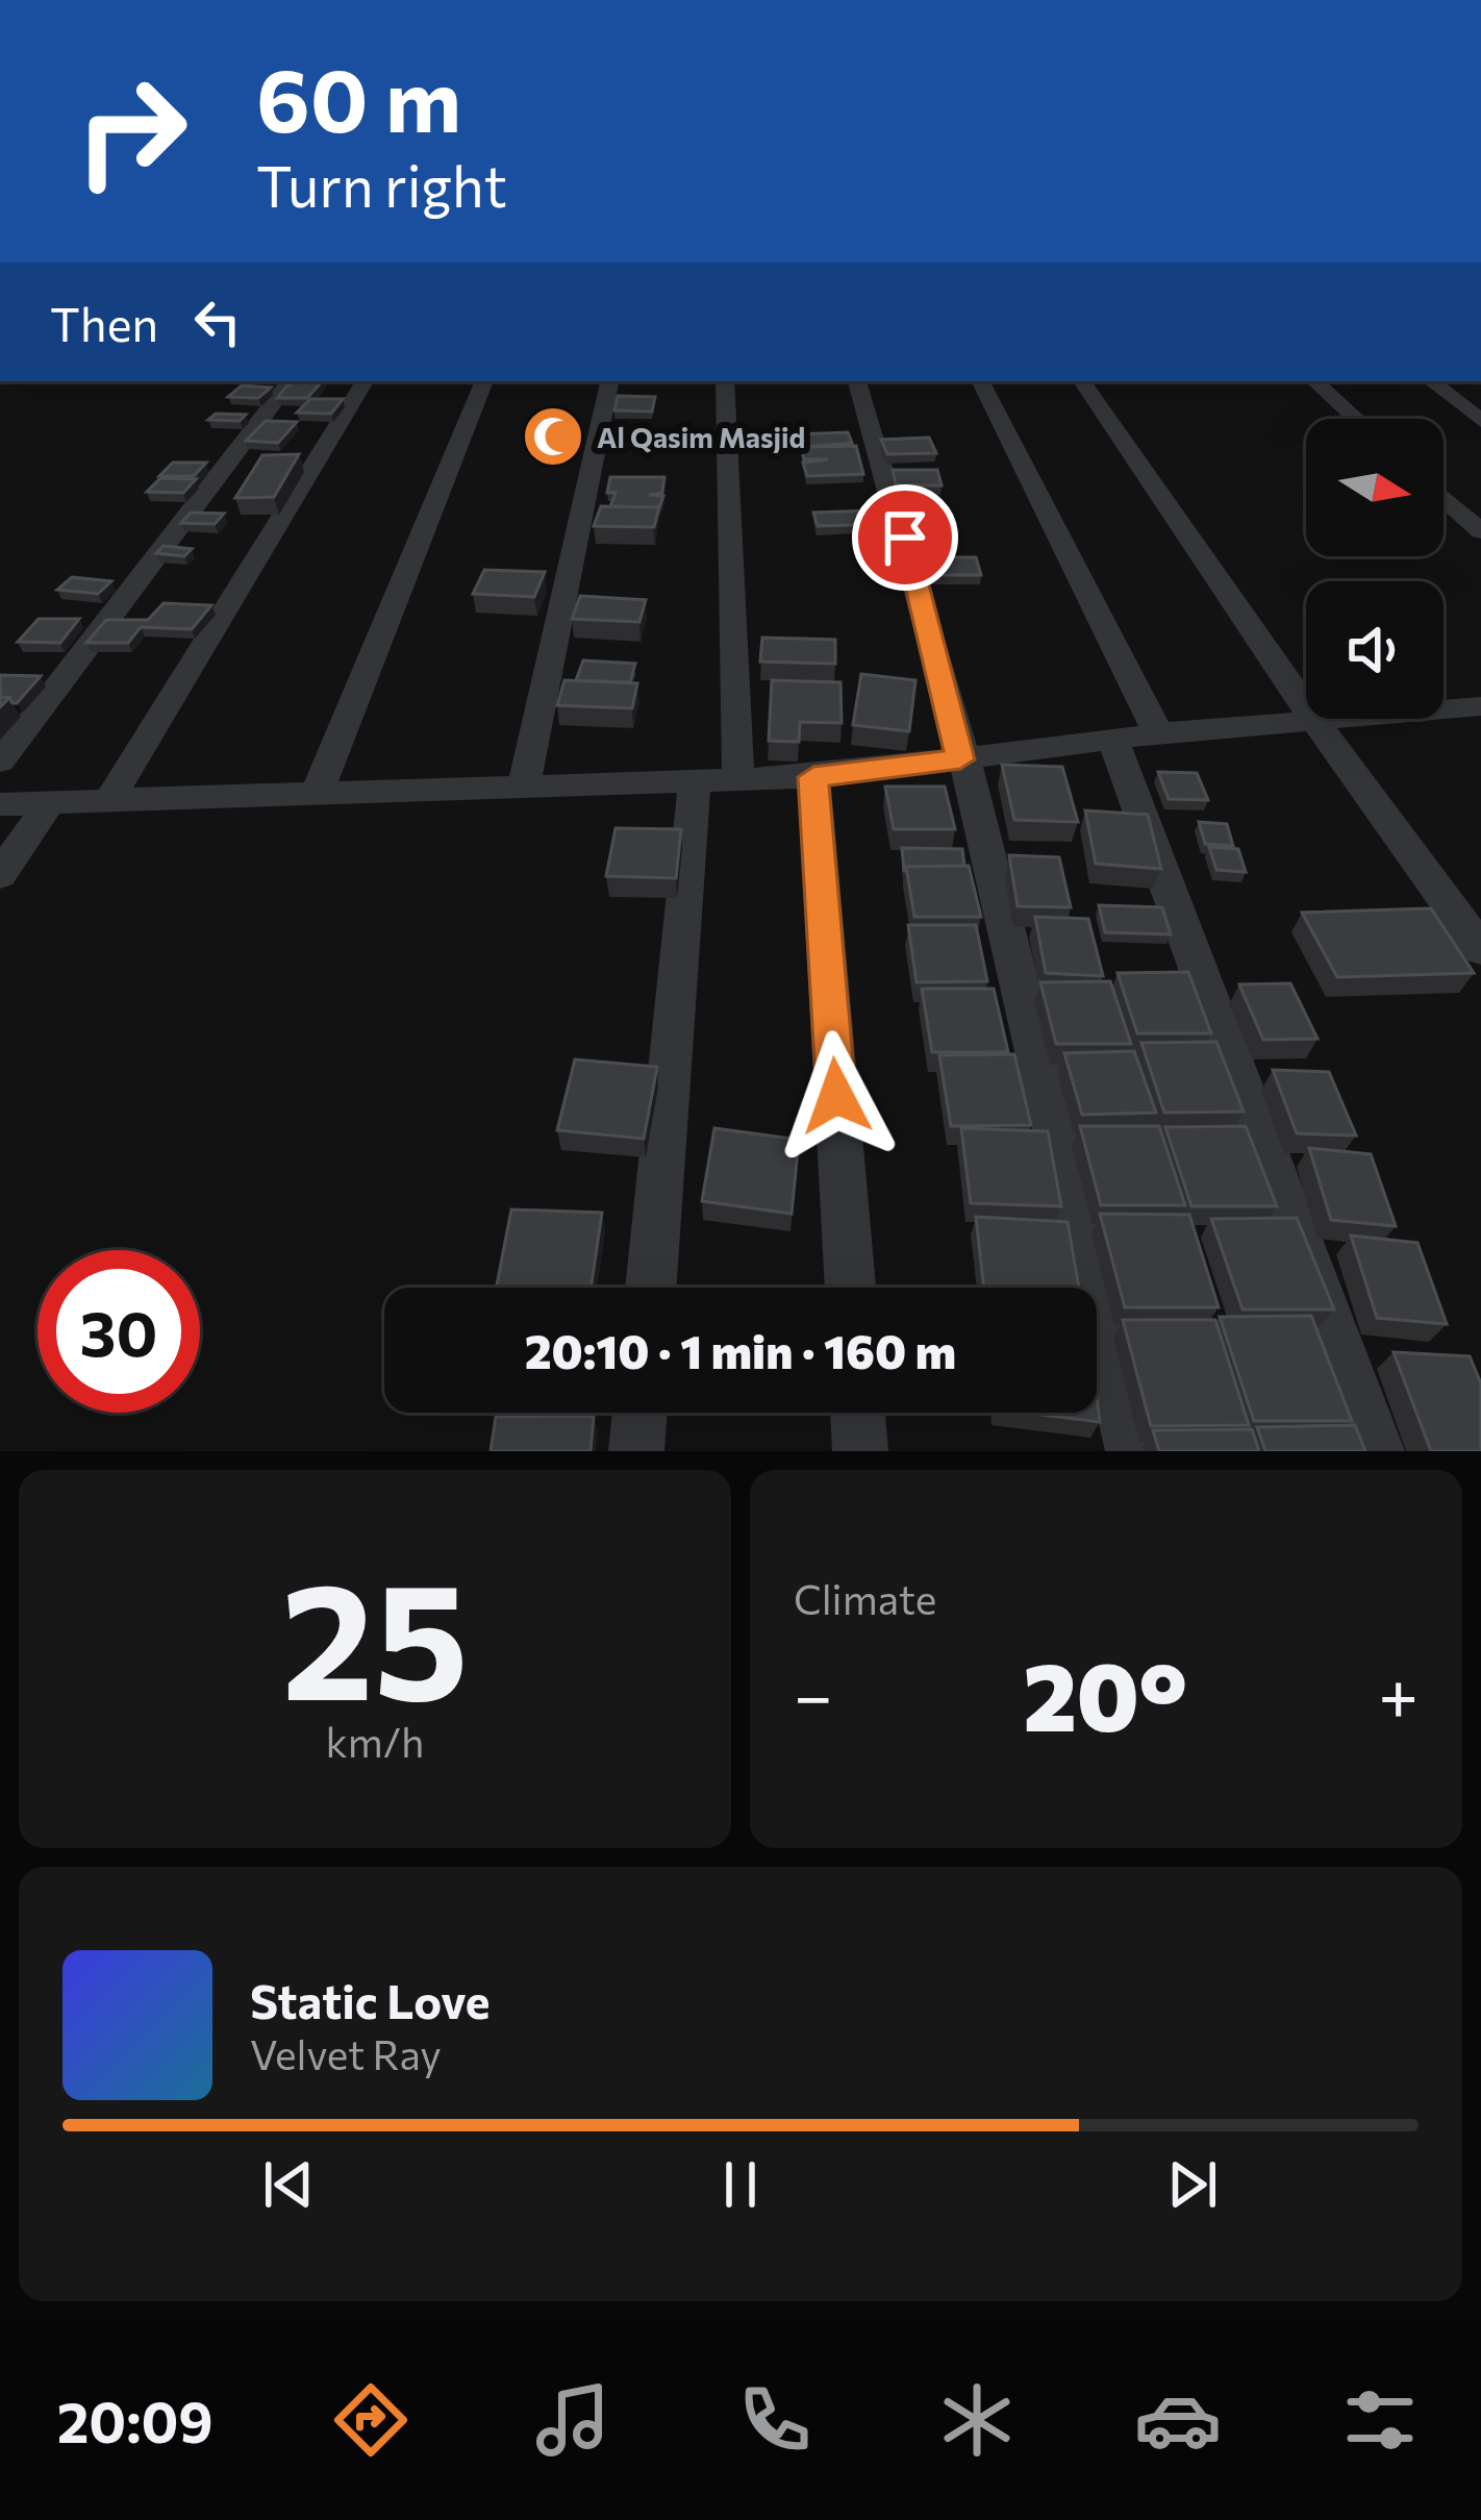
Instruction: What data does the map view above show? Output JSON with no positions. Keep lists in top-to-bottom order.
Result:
{
  "places": {
    "mosque": ["Al Qasim Masjid"]
  },
  "north": "right",
  "page": {
    "turn": ["60 m", "Turn right"],
    "then": "Then",
    "limit": "30",
    "trip": "20:10 · 1 min · 160 m",
    "tile": [
      ["25", "km/h"],
      "Climate"
    ],
    "heat": ["−", "20°", "+"],
    "song": ["Static Love", "Velvet Ray"],
    "tabs": "20:09"
  }
}
